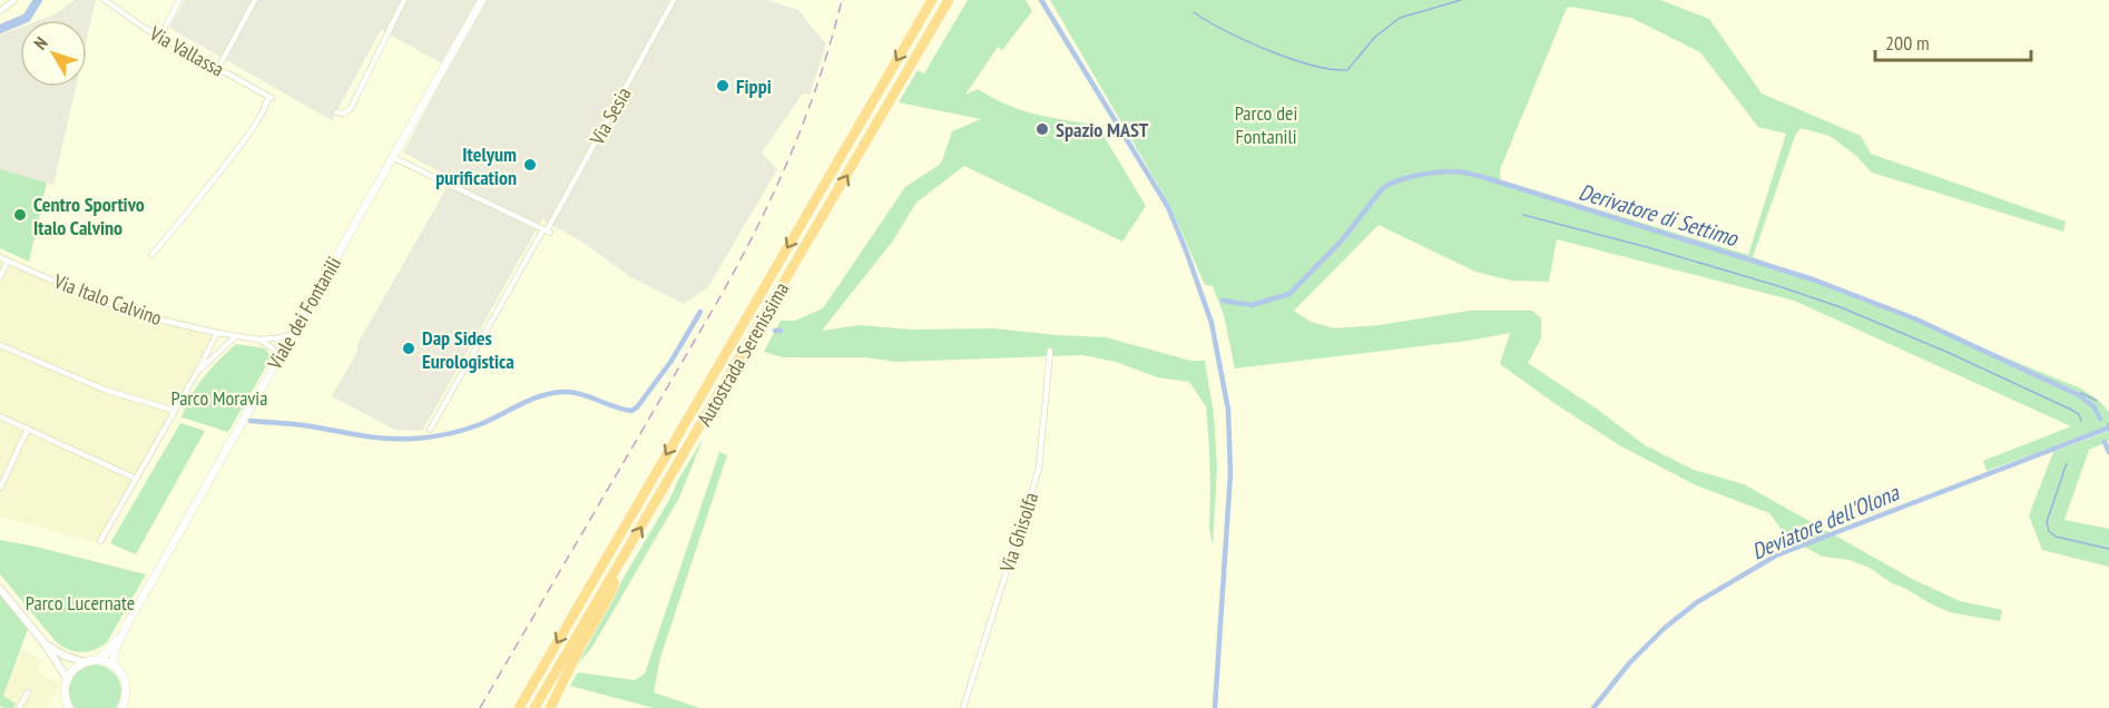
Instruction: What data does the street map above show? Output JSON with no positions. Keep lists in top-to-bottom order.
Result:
{
  "streets": {
    "highway": ["Autostrada Serenissima"],
    "main road": ["Viale dei Fontanili"],
    "street": [
      "Via Vallassa",
      "Via Sesia",
      "Via Italo Calvino",
      "Via Ghisolfa"
    ]
  },
  "crossings": [
    ["Via Italo Calvino", "Viale dei Fontanili"]
  ],
  "water": ["Derivatore di Settimo", "Deviatore dell'Olona"],
  "parks": ["Parco dei Fontanili", "Parco Moravia", "Parco Lucernate"],
  "places": [
    "Fippi",
    "Spazio MAST",
    "Itelyum purification",
    "Centro Sportivo Italo Calvino",
    "Dap Sides Eurologistica"
  ],
  "scale_bar": "200 m",
  "north": "top left"
}
